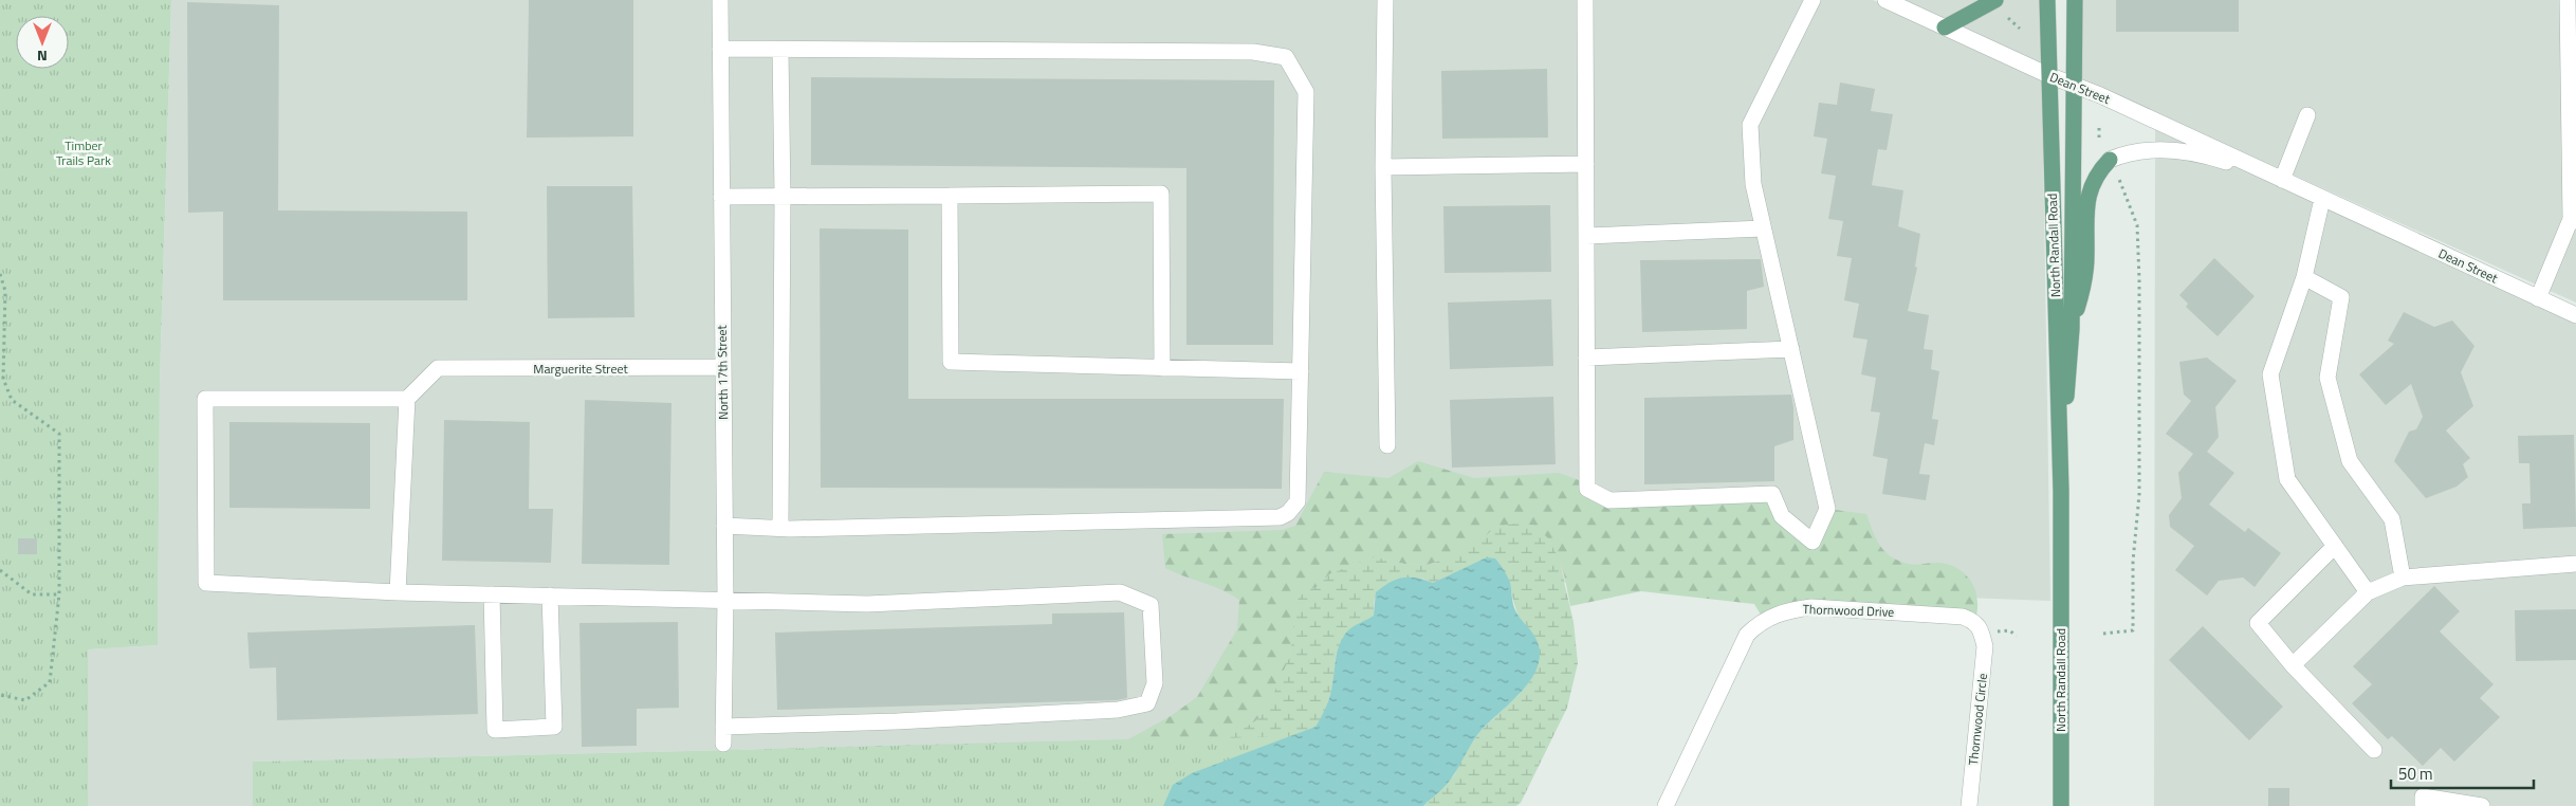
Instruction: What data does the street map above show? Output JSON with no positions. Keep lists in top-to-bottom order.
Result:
{
  "streets": {
    "main road": ["North Randall Road"],
    "street": [
      "Dean Street",
      "Marguerite Street",
      "North 17th Street",
      "Thornwood Drive",
      "Thornwood Circle"
    ]
  },
  "crossings": [
    ["Dean Street", "North Randall Road"],
    ["Marguerite Street", "North 17th Street"],
    ["Thornwood Drive", "Thornwood Circle"]
  ],
  "parks": ["Timber Trails Park"],
  "scale_bar": "50 m",
  "north": "bottom"
}
